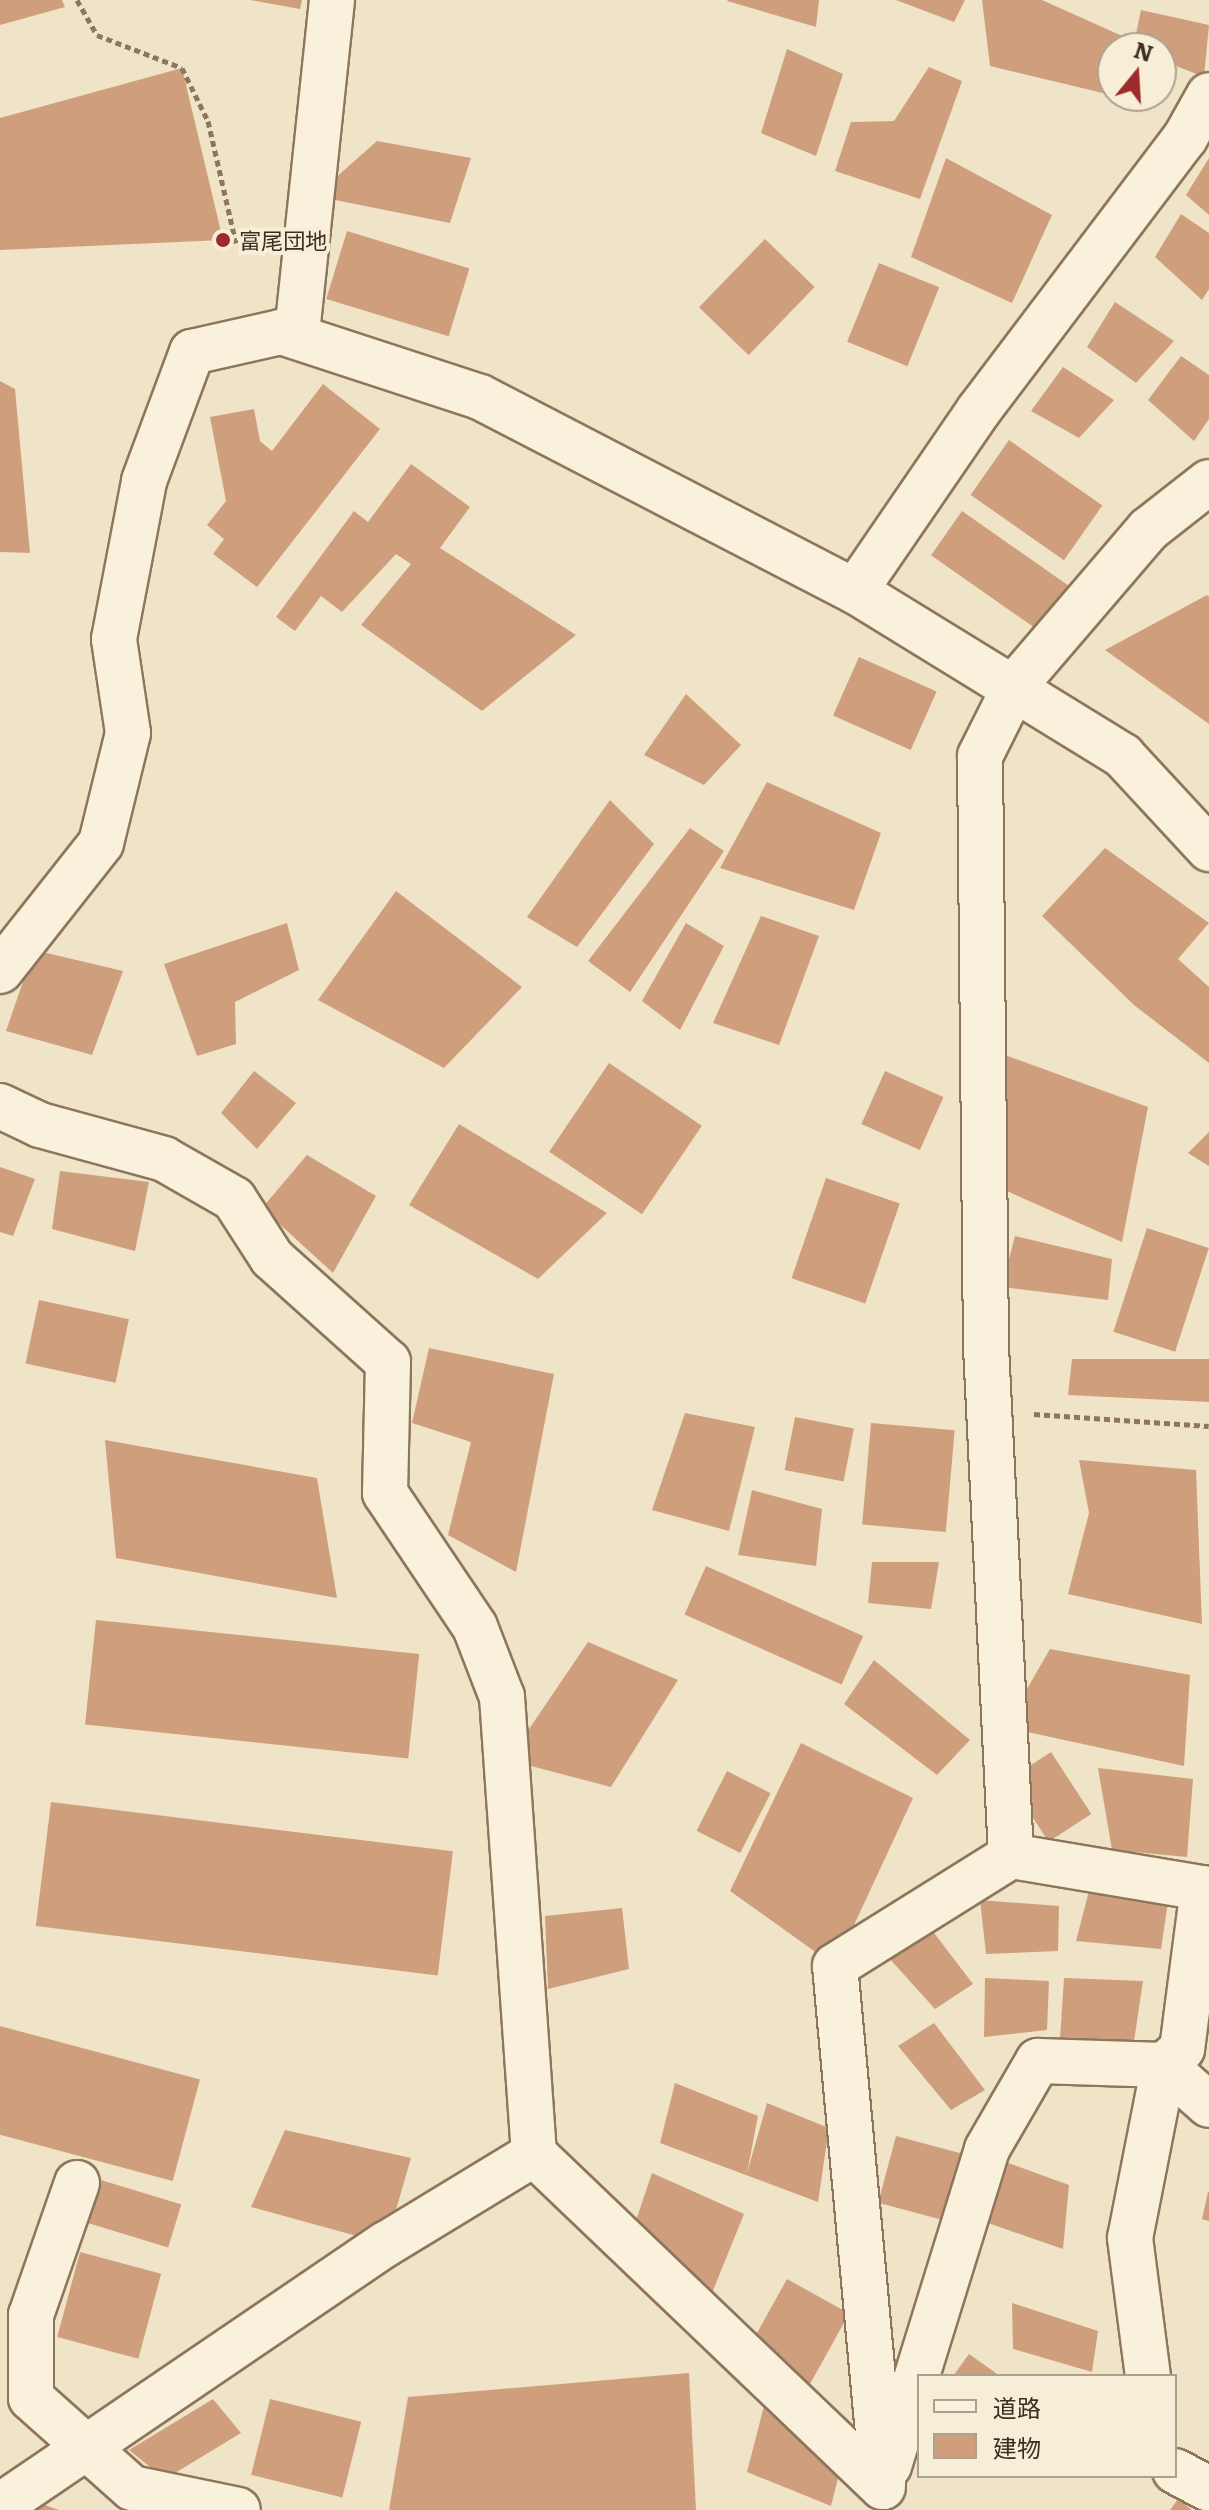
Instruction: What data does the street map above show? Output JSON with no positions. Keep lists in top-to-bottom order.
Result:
{
  "places": ["富尾団地"],
  "legend": ["道路", "建物"],
  "north": "top"
}
